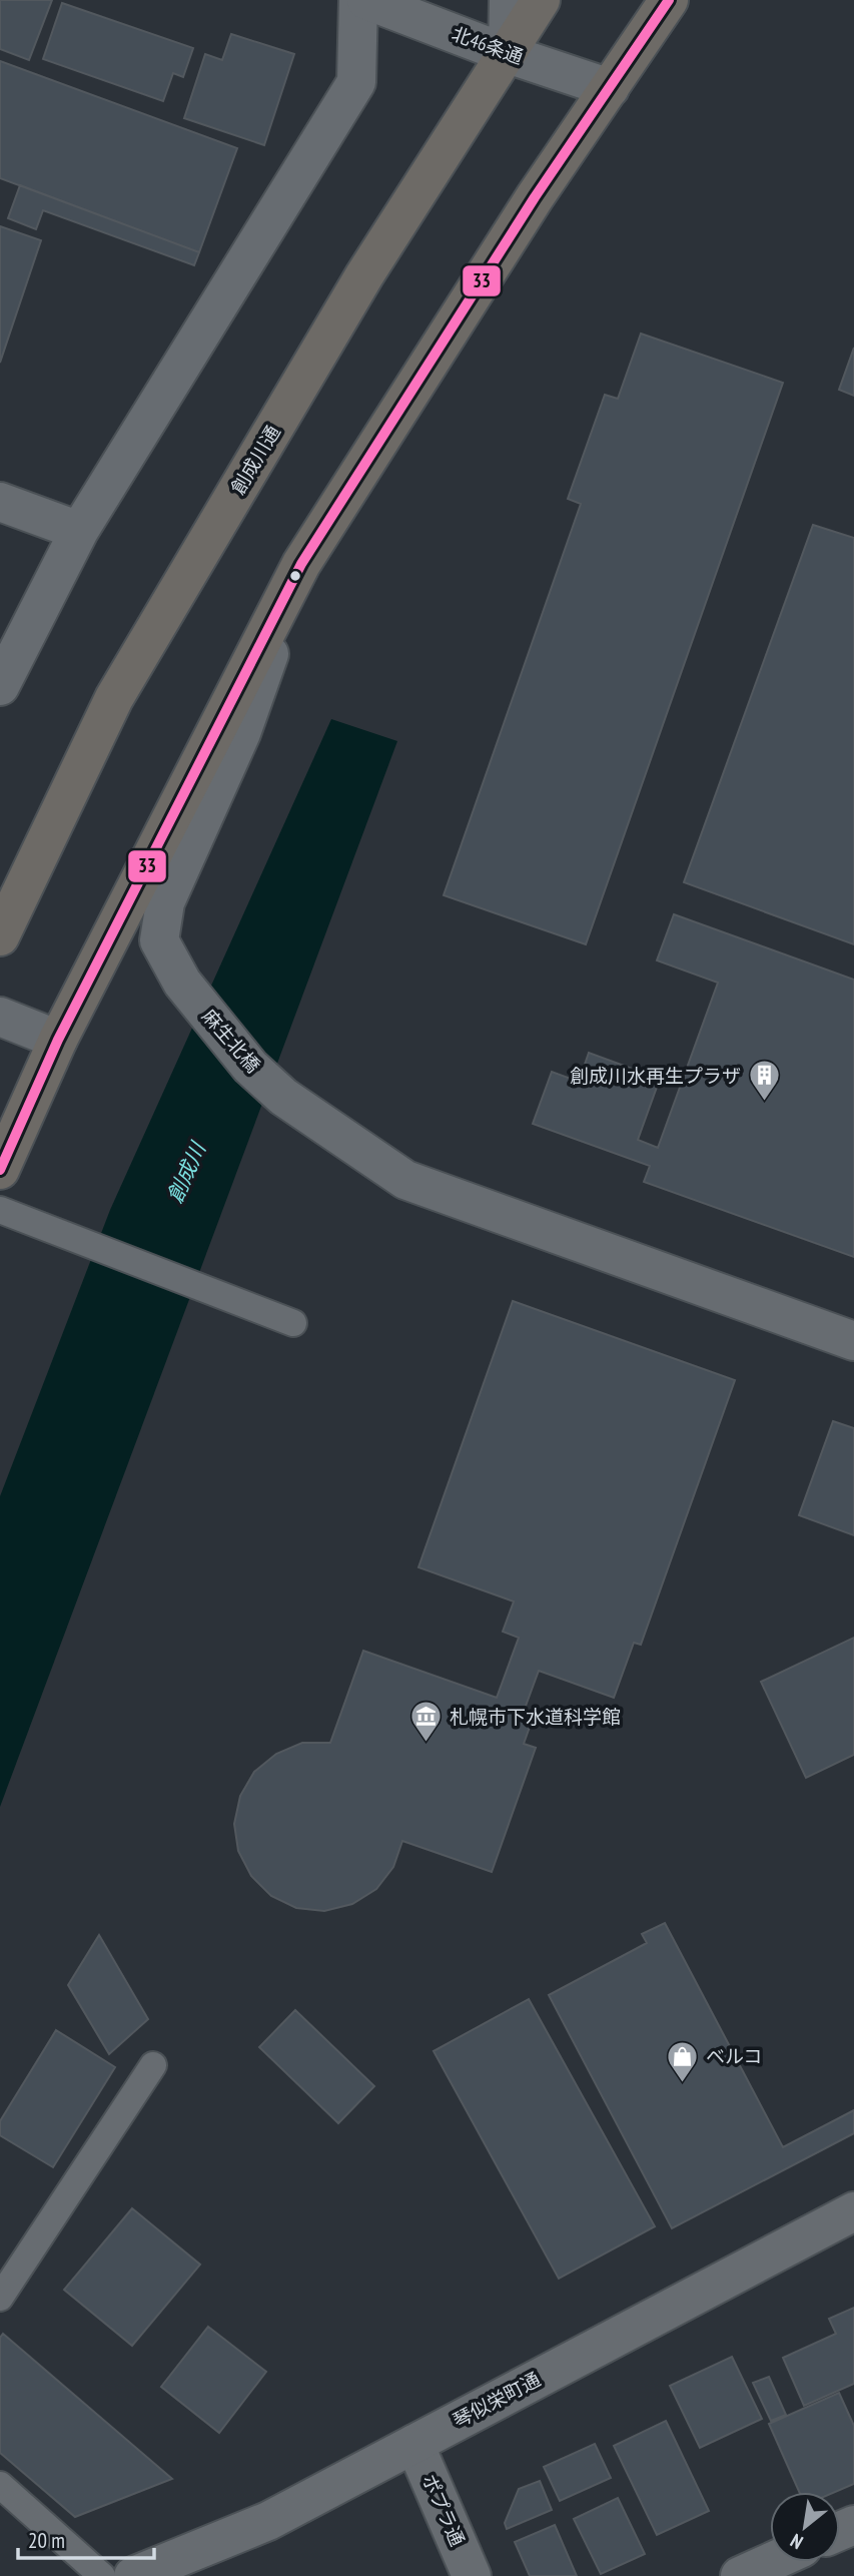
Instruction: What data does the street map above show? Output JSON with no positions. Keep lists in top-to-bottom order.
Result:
{
  "streets": {
    "highway": ["創成川通"],
    "street": [
      "北46条通",
      "麻生北橋",
      "琴似栄町通",
      "ポプラ通"
    ]
  },
  "crossings": [
    ["北46条通", "創成川通"],
    ["琴似栄町通", "ポプラ通"]
  ],
  "water": ["創成川"],
  "places": {
    "building": ["創成川水再生プラザ"],
    "museum": ["札幌市下水道科学館"],
    "shop": ["ベルコ"]
  },
  "lines": ["transit line 33"],
  "scale_bar": "20 m",
  "north": "bottom left"
}
